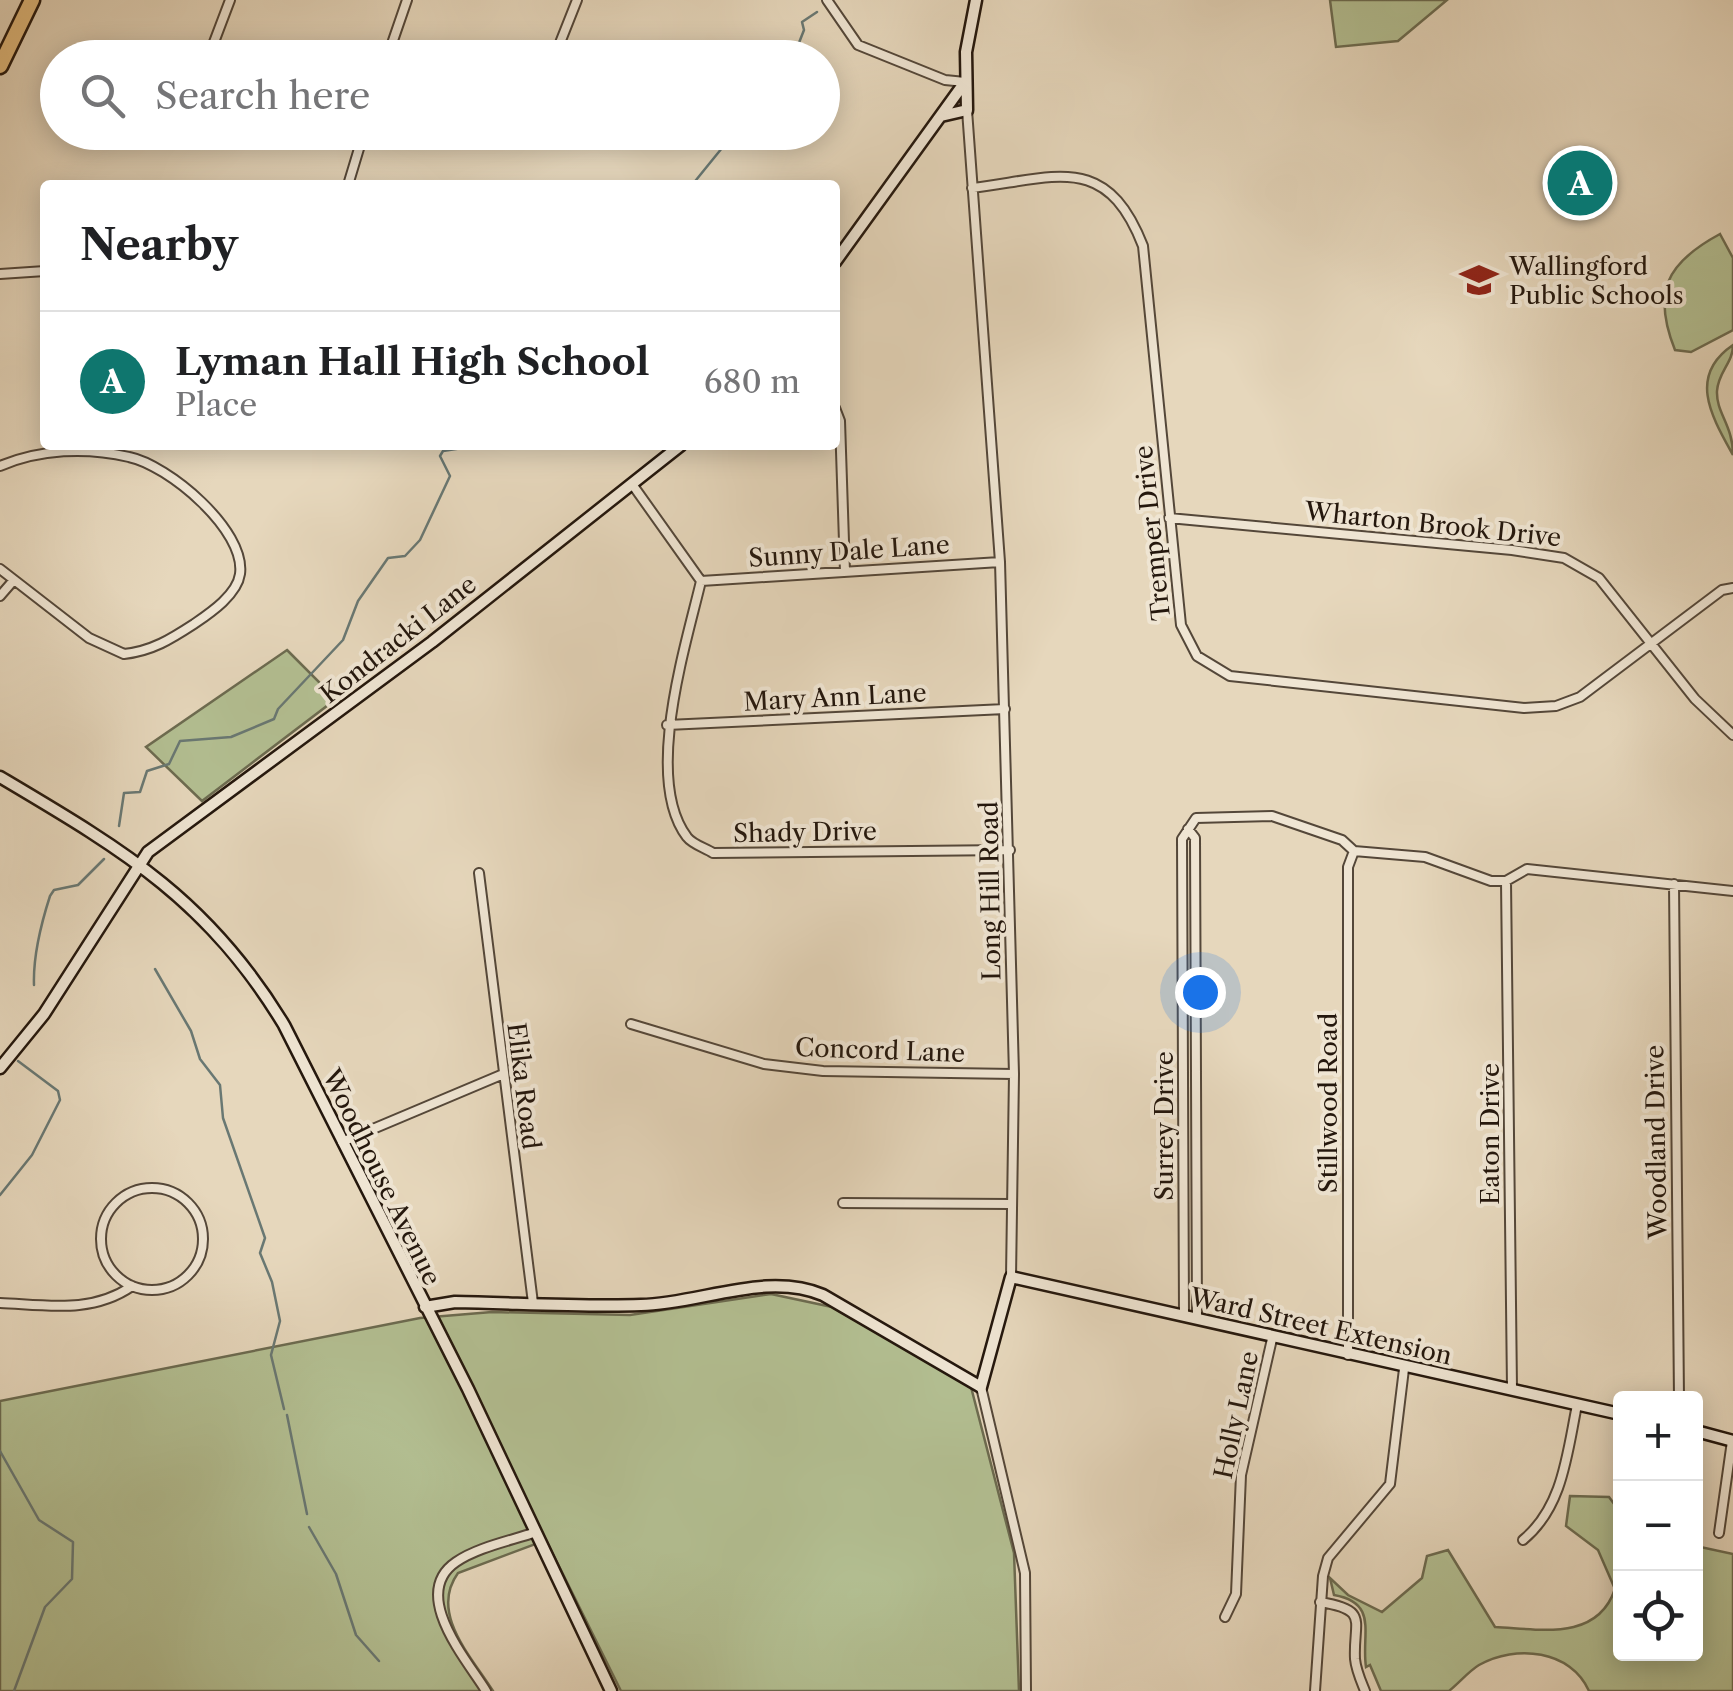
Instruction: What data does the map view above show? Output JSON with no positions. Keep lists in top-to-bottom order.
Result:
{
  "streets": {
    "main road": [
      "Kondracki Lane",
      "Long Hill Road",
      "Woodhouse Avenue",
      "Ward Street Extension"
    ],
    "street": [
      "Wharton Brook Drive",
      "Tremper Drive",
      "Sunny Dale Lane",
      "Mary Ann Lane",
      "Shady Drive",
      "Concord Lane",
      "Elika Road",
      "Stillwood Road",
      "Surrey Drive",
      "Eaton Drive",
      "Woodland Drive",
      "Holly Lane"
    ]
  },
  "crossings": [
    ["Wharton Brook Drive", "Tremper Drive"],
    ["Tremper Drive", "Long Hill Road"],
    ["Sunny Dale Lane", "Shady Drive"],
    ["Sunny Dale Lane", "Long Hill Road"],
    ["Kondracki Lane", "Woodhouse Avenue"],
    ["Mary Ann Lane", "Shady Drive"],
    ["Mary Ann Lane", "Long Hill Road"],
    ["Shady Drive", "Long Hill Road"],
    ["Long Hill Road", "Concord Lane"],
    ["Long Hill Road", "Ward Street Extension"],
    ["Stillwood Road", "Ward Street Extension"],
    ["Surrey Drive", "Ward Street Extension"],
    ["Eaton Drive", "Ward Street Extension"],
    ["Ward Street Extension", "Holly Lane"]
  ],
  "places": {
    "school or university": ["Wallingford Public Schools"]
  },
  "page": {
    "search": "Search here",
    "pins": "A",
    "heading": "Nearby",
    "list": [
      {
        "mark": "A",
        "name": "Lyman Hall High School",
        "note": "Place",
        "value": "680 m"
      }
    ],
    "map_buttons": ["+", "−"]
  }
}
